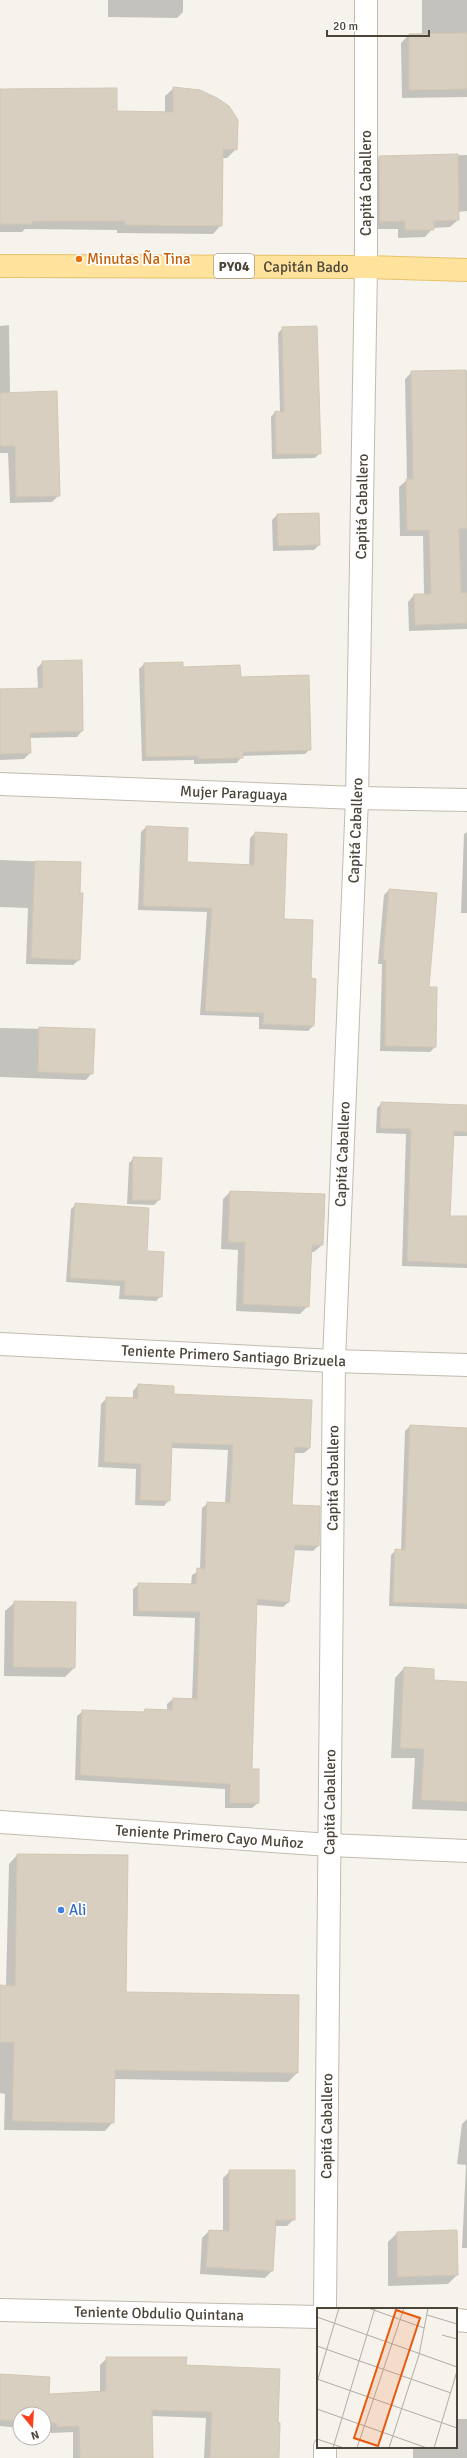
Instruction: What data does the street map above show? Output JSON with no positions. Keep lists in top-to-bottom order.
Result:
{
  "streets": {
    "main road": ["PY04", "Capitán Bado"],
    "street": [
      "Capitá Caballero",
      "Mujer Paraguaya",
      "Teniente Primero Santiago Brizuela",
      "Teniente Primero Cayo Muñoz",
      "Teniente Obdulio Quintana"
    ]
  },
  "crossings": [
    ["Capitá Caballero", "Capitán Bado"],
    ["Capitá Caballero", "Mujer Paraguaya"],
    ["Capitá Caballero", "Teniente Primero Santiago Brizuela"],
    ["Capitá Caballero", "Teniente Primero Cayo Muñoz"]
  ],
  "places": ["Minutas Ña Tina", "Ali"],
  "scale_bar": "20 m",
  "north": "bottom"
}
